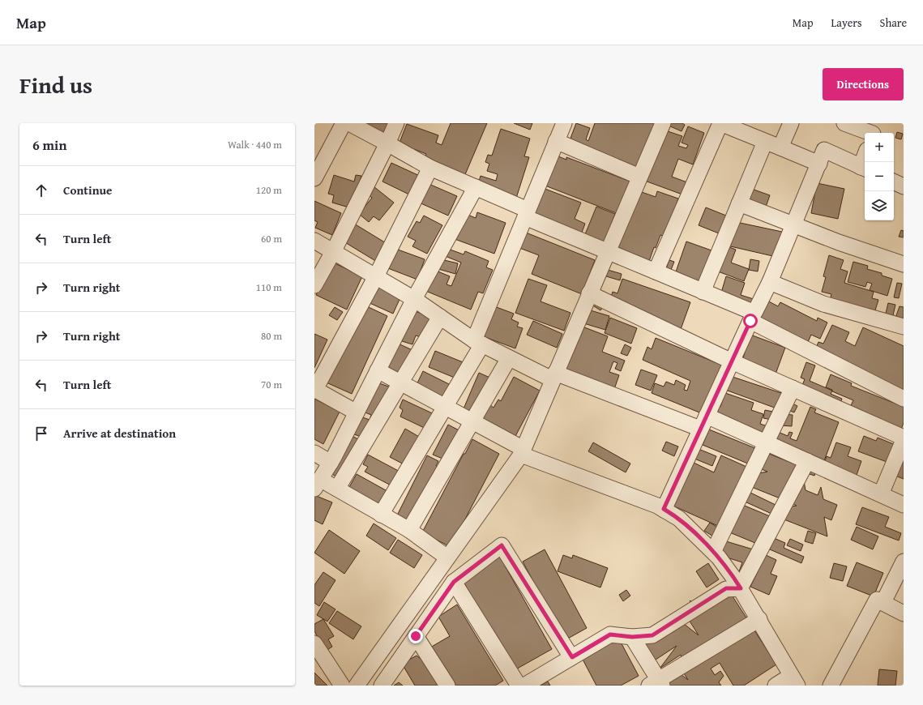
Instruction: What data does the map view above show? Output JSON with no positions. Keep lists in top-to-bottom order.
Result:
{
  "page": {
    "header": "Map",
    "nav": ["Map", "Layers", "Share"],
    "title": "Find us",
    "buttons": "Directions",
    "heading": ["6 min", "Walk · 440 m"],
    "map_buttons": ["+", "−"],
    "list": [
      ["Continue", "120 m"],
      ["Turn left", "60 m"],
      ["Turn right", "110 m"],
      ["Turn right", "80 m"],
      ["Turn left", "70 m"],
      "Arrive at destination"
    ]
  }
}
